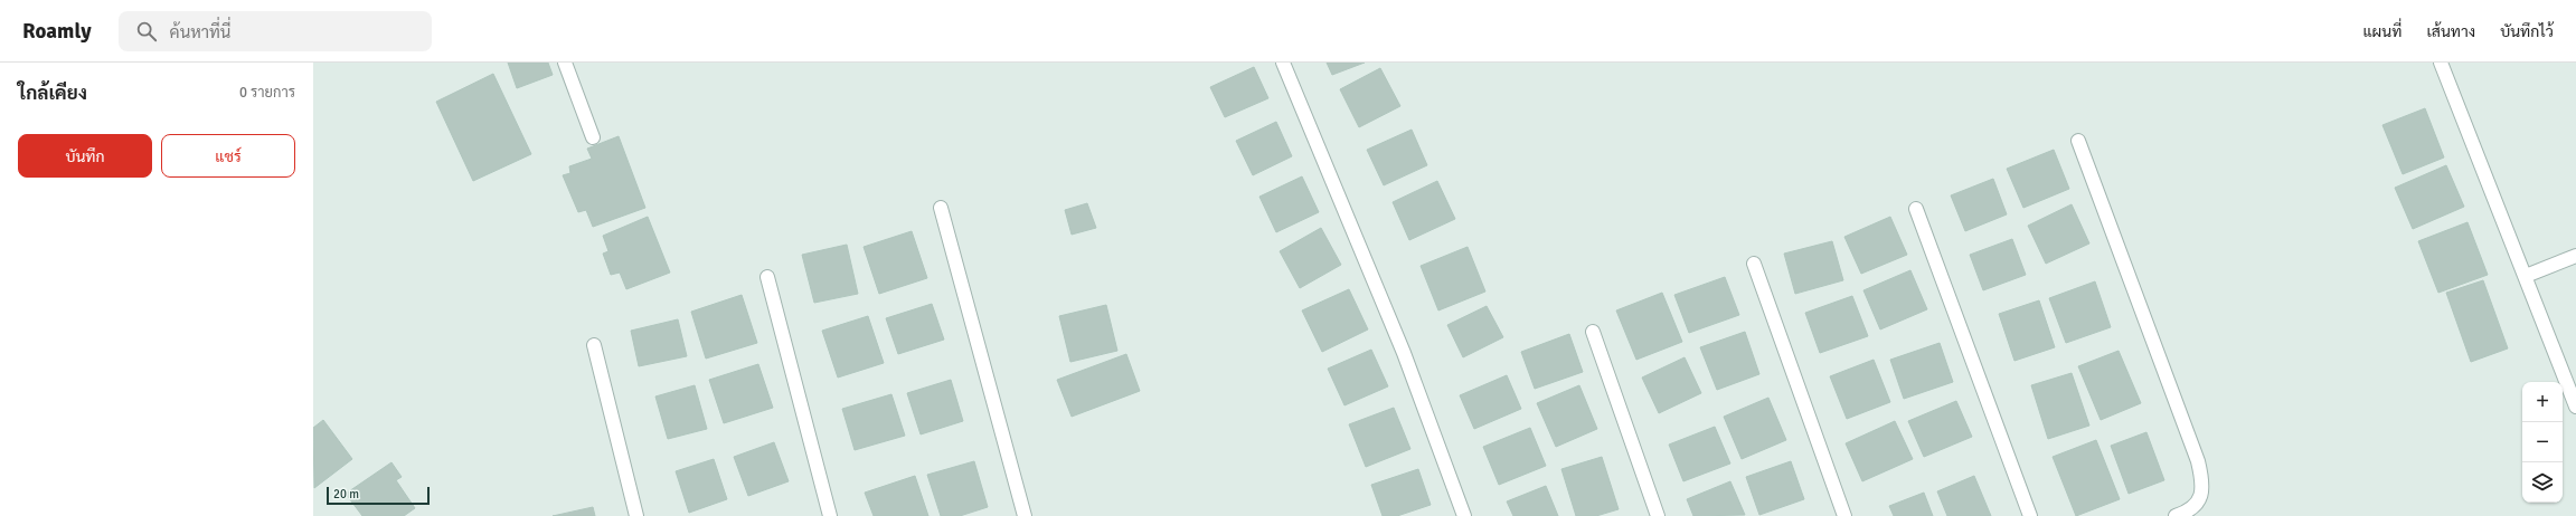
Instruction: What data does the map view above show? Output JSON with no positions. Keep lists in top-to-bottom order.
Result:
{
  "scale_bar": "20 m",
  "page": {
    "header": "Roamly",
    "search": "ค้นหาที่นี่",
    "nav": ["แผนที่", "เส้นทาง", "บันทึกไว้"],
    "heading": ["ใกล้เคียง", "0 รายการ"],
    "buttons": ["บันทึก", "แชร์"],
    "map_buttons": ["+", "−"],
    "scale": "20 m"
  }
}
